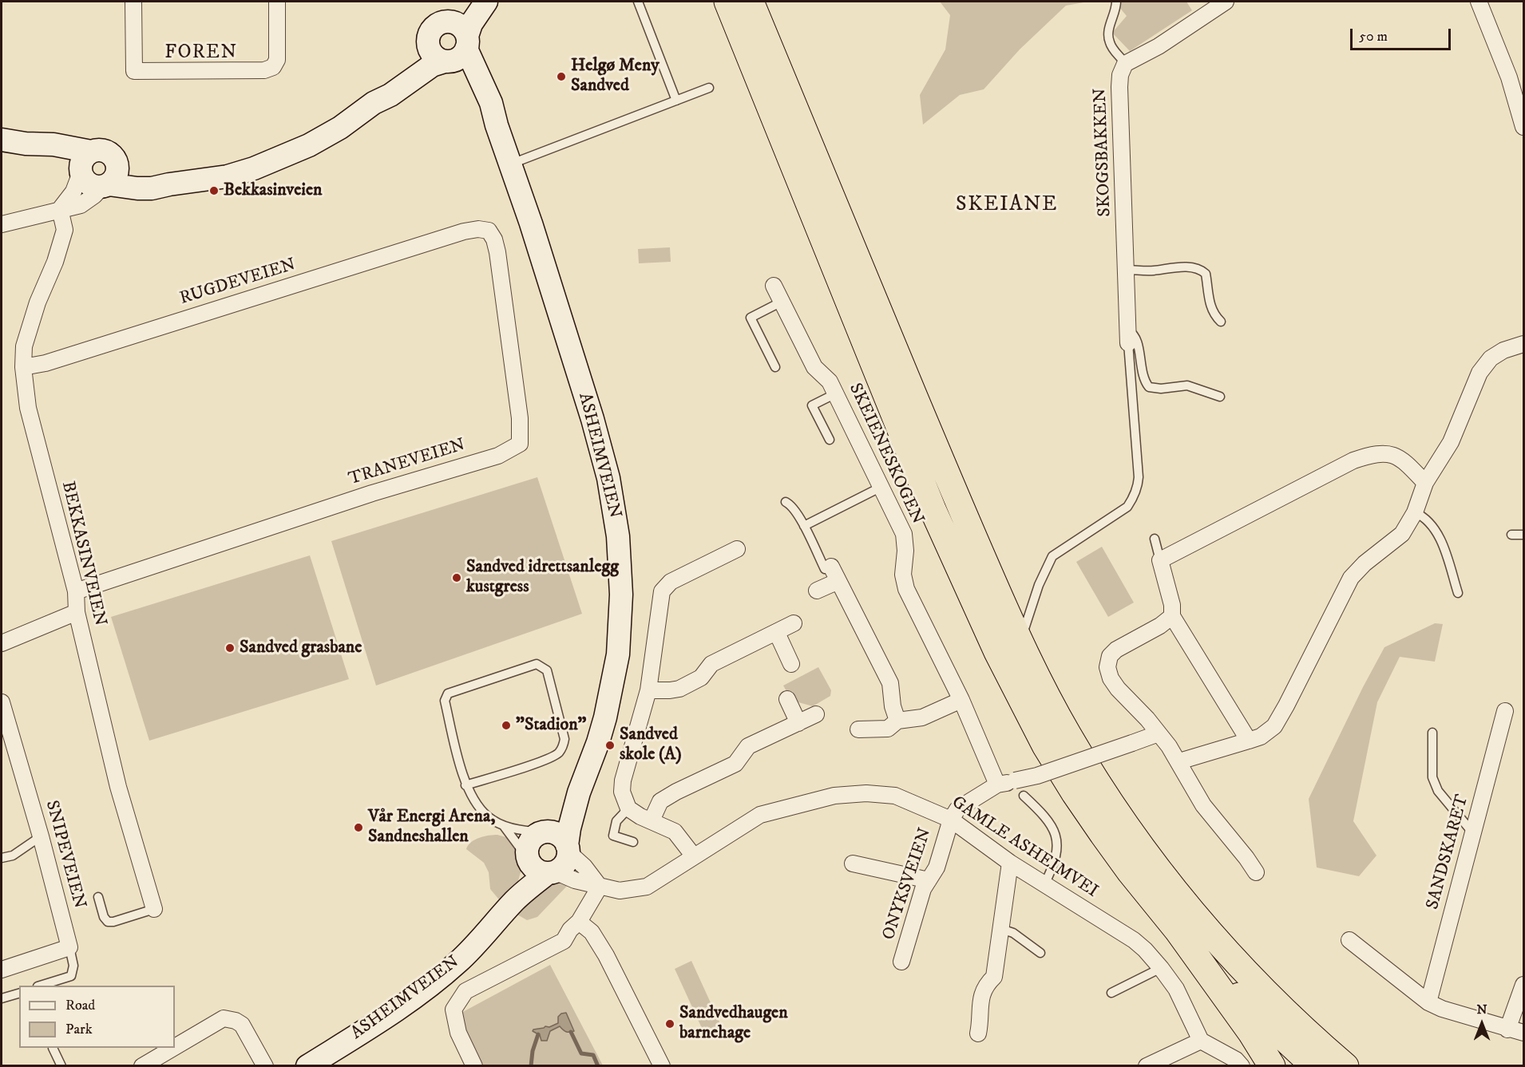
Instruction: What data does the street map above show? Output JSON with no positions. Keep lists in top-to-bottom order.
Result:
{
  "streets": {
    "main road": ["ASHEIMVEIEN"],
    "street": [
      "SKOGSBAKKEN",
      "RUGDEVEIEN",
      "SKEIENESKOGEN",
      "TRANEVEIEN",
      "BEKKASINVEIEN",
      "GAMLE ASHEIMVEI",
      "SANDSKARET",
      "SNIPEVEIEN",
      "ONYKSVEIEN"
    ]
  },
  "crossings": [
    ["RUGDEVEIEN", "TRANEVEIEN"],
    ["RUGDEVEIEN", "BEKKASINVEIEN"],
    ["ASHEIMVEIEN", "GAMLE ASHEIMVEI"],
    ["TRANEVEIEN", "BEKKASINVEIEN"],
    ["GAMLE ASHEIMVEI", "ONYKSVEIEN"]
  ],
  "districts": ["FOREN", "SKEIANE"],
  "places": [
    "Helgø Meny Sandved",
    "Bekkasinveien",
    "Sandved idrettsanlegg kustgress",
    "Sandved grasbane",
    "\"Stadion\"",
    "Sandved skole (A)",
    "Vår Energi Arena, Sandneshallen",
    "Sandvedhaugen barnehage"
  ],
  "legend": ["Road", "Park"],
  "scale_bar": "50 m",
  "north": "top"
}
